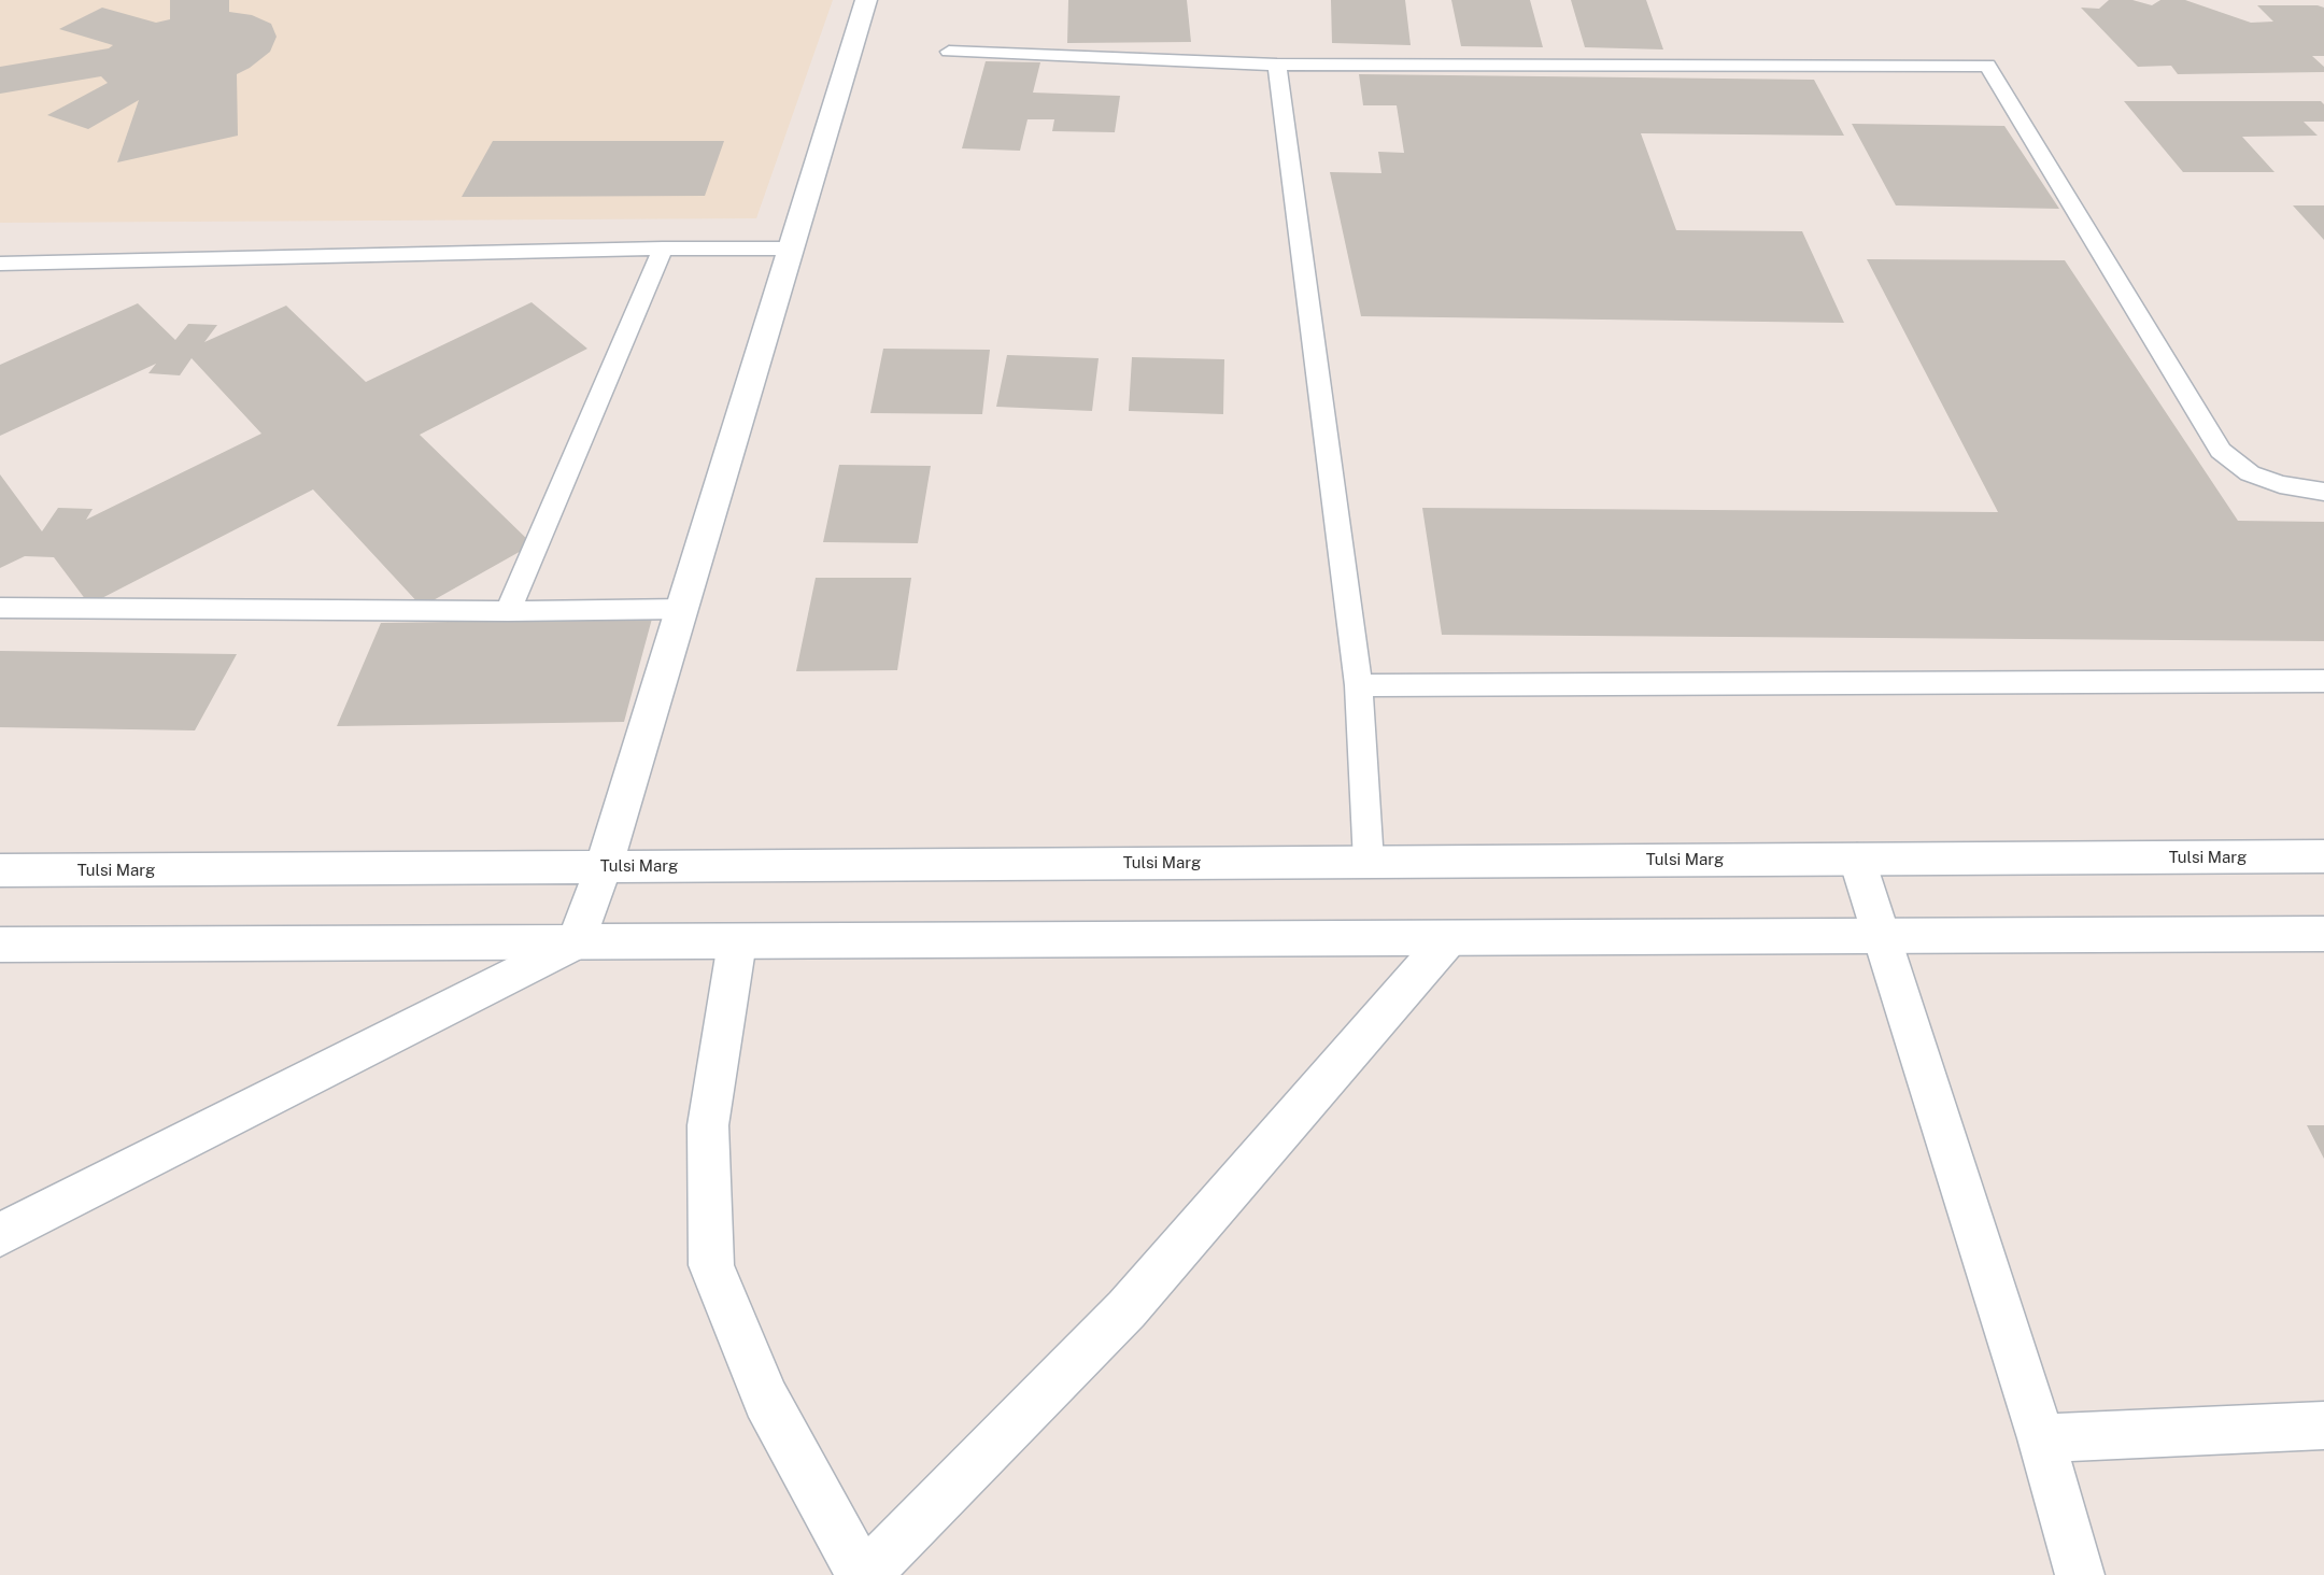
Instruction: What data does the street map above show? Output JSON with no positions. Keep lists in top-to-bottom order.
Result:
{
  "streets": {
    "street": ["Tulsi Marg"]
  }
}
